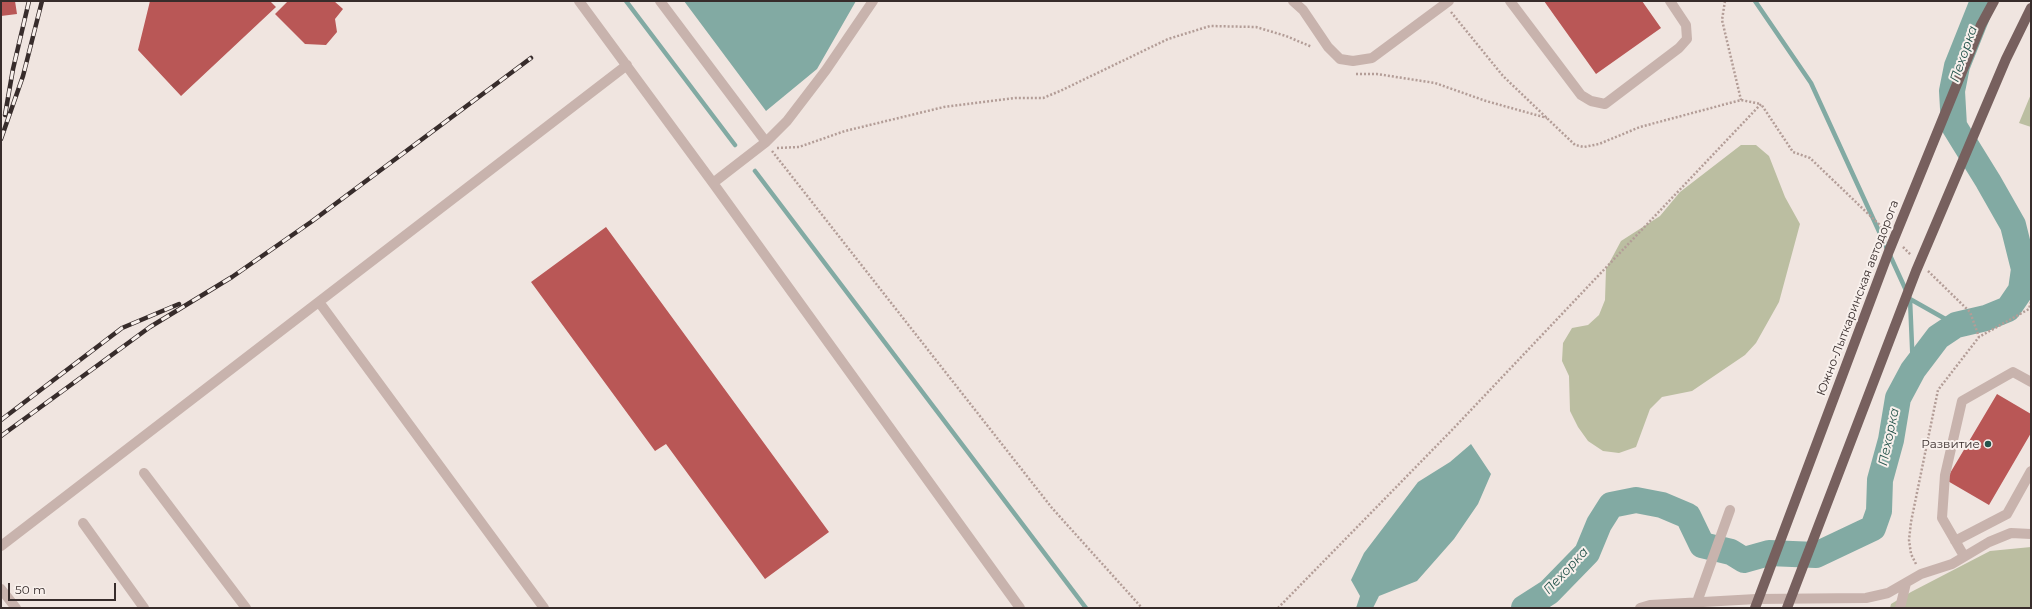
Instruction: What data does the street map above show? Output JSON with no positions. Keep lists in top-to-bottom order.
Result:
{
  "streets": {
    "main road": ["Южно-Лыткаринская автодорога"]
  },
  "water": ["Пехорка"],
  "places": ["Развитие"],
  "scale_bar": "50 m"
}
